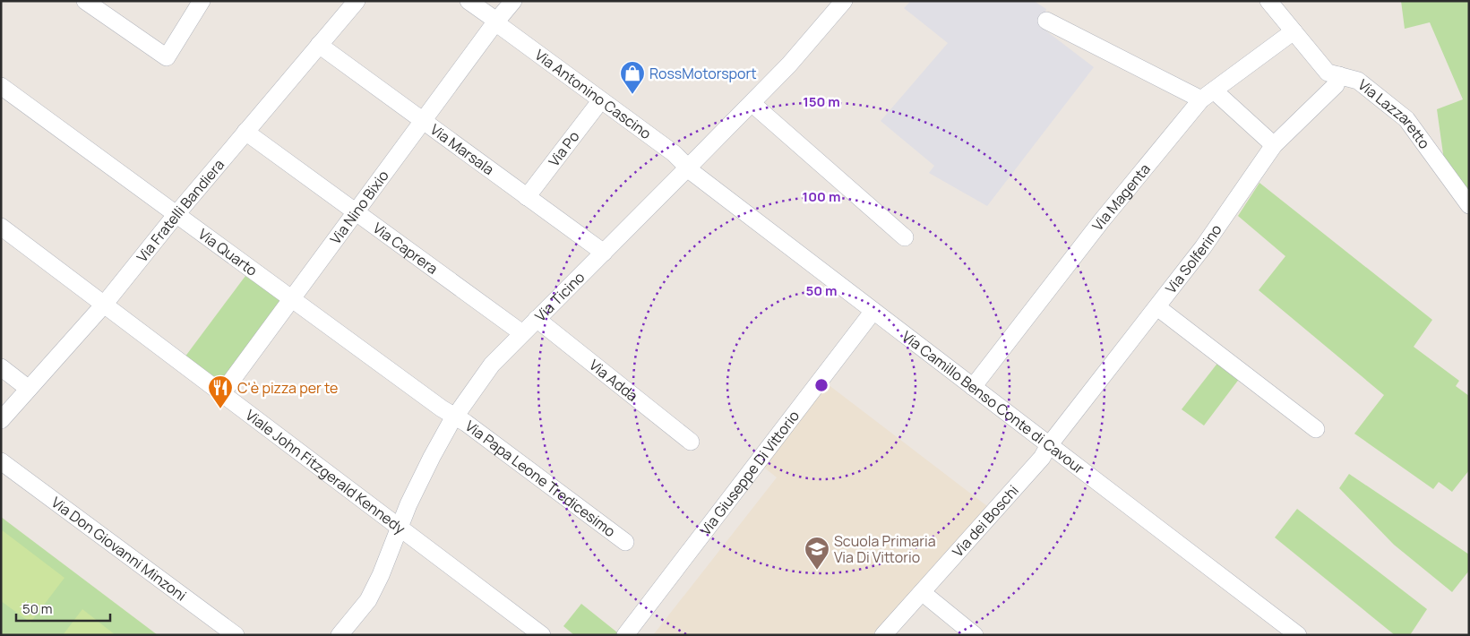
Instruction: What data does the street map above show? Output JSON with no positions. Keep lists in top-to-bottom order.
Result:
{
  "streets": {
    "street": [
      "Via Antonino Cascino",
      "Via Lazzaretto",
      "Via Marsala",
      "Via Po",
      "Via Magenta",
      "Via Nino Bixio",
      "Via Fratelli Bandiera",
      "Via Caprera",
      "Via Quarto",
      "Via Solferino",
      "Via Ticino",
      "Via Adda",
      "Via Camillo Benso Conte di Cavour",
      "Viale John Fitzgerald Kennedy",
      "Via Giuseppe Di Vittorio",
      "Via Papa Leone Tredicesimo",
      "Via dei Boschi",
      "Via Don Giovanni Minzoni"
    ]
  },
  "crossings": [
    ["Via Antonino Cascino", "Via Po"],
    ["Via Antonino Cascino", "Via Nino Bixio"],
    ["Via Antonino Cascino", "Via Ticino"],
    ["Via Antonino Cascino", "Via Camillo Benso Conte di Cavour"],
    ["Via Lazzaretto", "Via Magenta"],
    ["Via Lazzaretto", "Via Solferino"],
    ["Via Marsala", "Via Po"],
    ["Via Marsala", "Via Nino Bixio"],
    ["Via Marsala", "Via Fratelli Bandiera"],
    ["Via Marsala", "Via Ticino"],
    ["Via Magenta", "Via Camillo Benso Conte di Cavour"],
    ["Via Nino Bixio", "Via Caprera"],
    ["Via Nino Bixio", "Via Quarto"],
    ["Via Nino Bixio", "Viale John Fitzgerald Kennedy"],
    ["Via Fratelli Bandiera", "Via Caprera"],
    ["Via Fratelli Bandiera", "Via Quarto"],
    ["Via Fratelli Bandiera", "Viale John Fitzgerald Kennedy"],
    ["Via Caprera", "Via Ticino"],
    ["Via Quarto", "Via Ticino"],
    ["Via Quarto", "Via Papa Leone Tredicesimo"],
    ["Via Solferino", "Via Camillo Benso Conte di Cavour"],
    ["Via Solferino", "Via dei Boschi"],
    ["Via Ticino", "Via Adda"],
    ["Via Ticino", "Via Camillo Benso Conte di Cavour"],
    ["Via Ticino", "Viale John Fitzgerald Kennedy"],
    ["Via Ticino", "Via Papa Leone Tredicesimo"],
    ["Via Camillo Benso Conte di Cavour", "Via Giuseppe Di Vittorio"],
    ["Via Camillo Benso Conte di Cavour", "Via dei Boschi"]
  ],
  "places": {
    "shop": ["RossMotorsport"],
    "restaurant": ["C'è pizza per te"],
    "school or university": ["Scuola Primaria Via Di Vittorio"]
  },
  "scale_bar": "50 m",
  "rings": ["150 m", "100 m", "50 m"]
}
